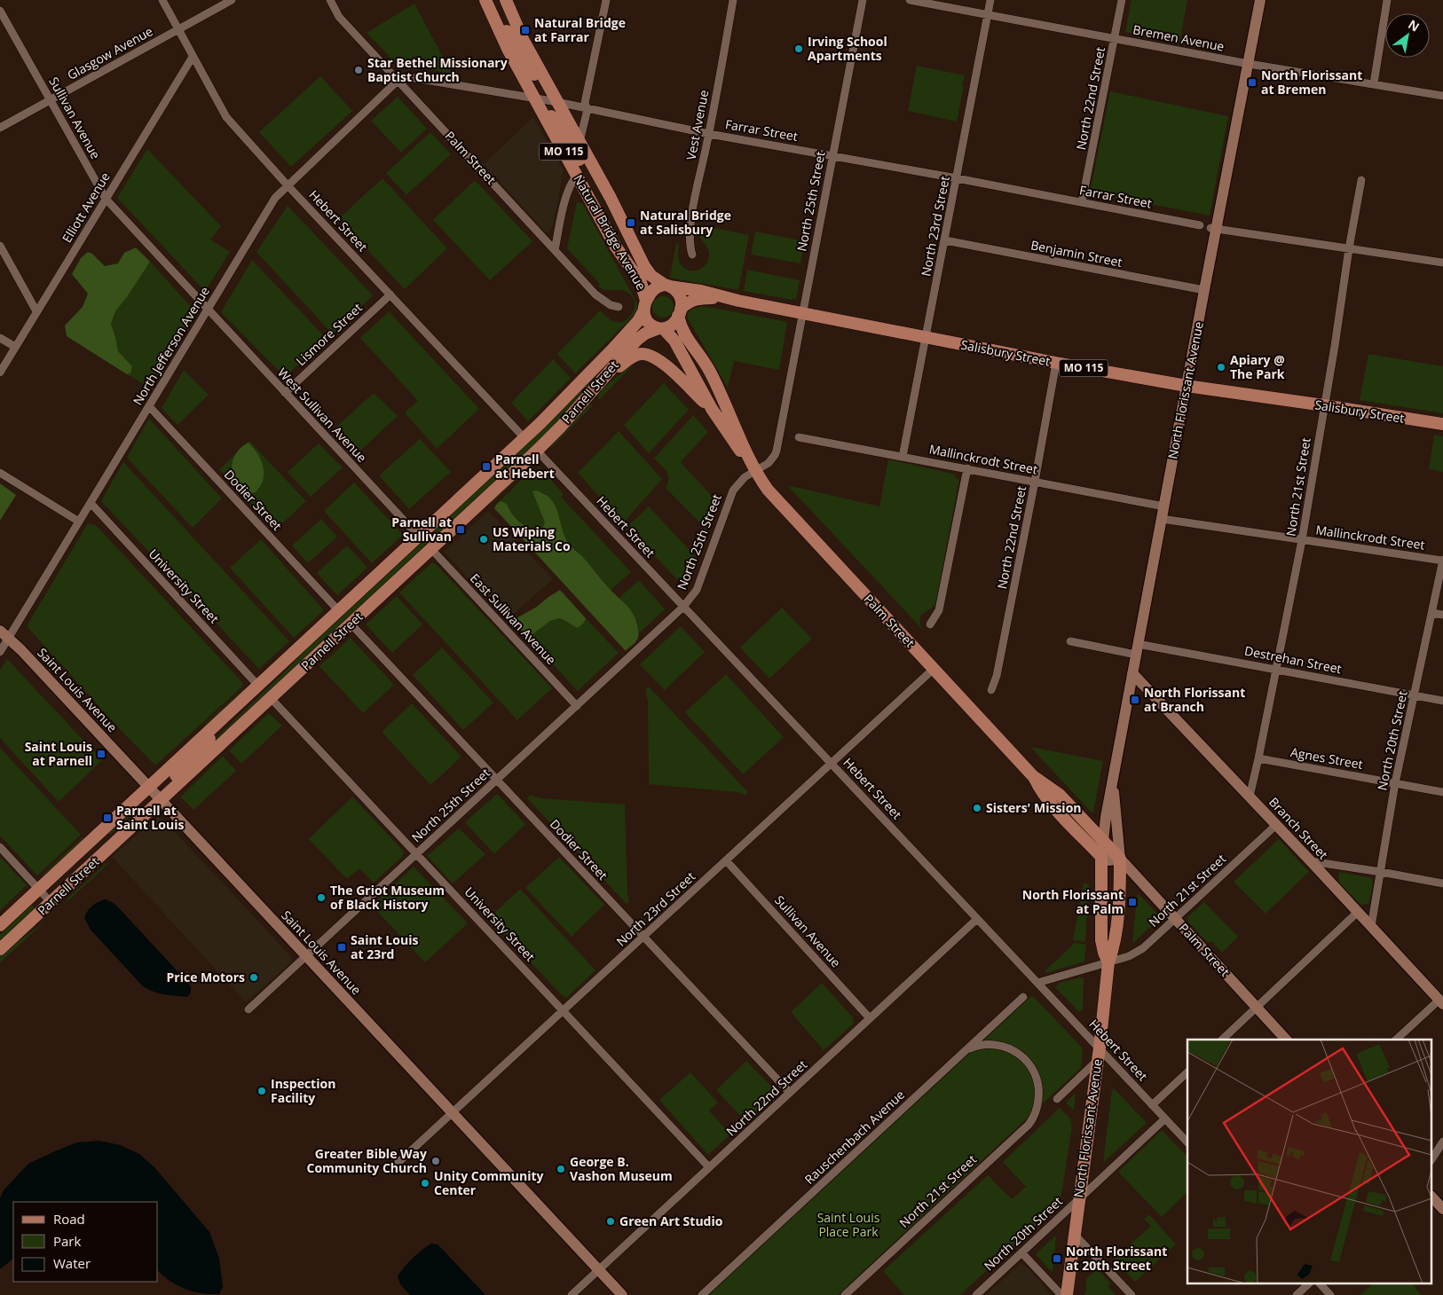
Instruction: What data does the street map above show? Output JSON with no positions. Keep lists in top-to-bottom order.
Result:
{
  "streets": {
    "main road": [
      "MO 115",
      "Palm Street",
      "Natural Bridge Avenue",
      "Salisbury Street",
      "North Florissant Avenue",
      "Parnell Street"
    ],
    "street": [
      "Bremen Avenue",
      "Glasgow Avenue",
      "North 22nd Street",
      "Sullivan Avenue",
      "Vest Avenue",
      "Farrar Street",
      "North 25th Street",
      "Elliott Avenue",
      "Hebert Street",
      "North 23rd Street",
      "Benjamin Street",
      "Lismore Street",
      "North Jefferson Avenue",
      "West Sullivan Avenue",
      "Mallinckrodt Street",
      "North 21st Street",
      "Dodier Street",
      "University Street",
      "East Sullivan Avenue",
      "Destrehan Street",
      "Saint Louis Avenue",
      "North 20th Street",
      "Agnes Street",
      "Branch Street",
      "Rauschenbach Avenue"
    ]
  },
  "crossings": [
    ["Bremen Avenue", "North 22nd Street"],
    ["Bremen Avenue", "North 23rd Street"],
    ["Bremen Avenue", "North Florissant Avenue"],
    ["Glasgow Avenue", "Sullivan Avenue"],
    ["Glasgow Avenue", "Hebert Street"],
    ["North 22nd Street", "Sullivan Avenue"],
    ["North 22nd Street", "Farrar Street"],
    ["North 22nd Street", "Hebert Street"],
    ["North 22nd Street", "Salisbury Street"],
    ["North 22nd Street", "Mallinckrodt Street"],
    ["North 22nd Street", "Dodier Street"],
    ["North 22nd Street", "University Street"],
    ["North 22nd Street", "Saint Louis Avenue"],
    ["Sullivan Avenue", "Elliott Avenue"],
    ["Sullivan Avenue", "North 23rd Street"],
    ["Sullivan Avenue", "North Jefferson Avenue"],
    ["Sullivan Avenue", "West Sullivan Avenue"],
    ["Vest Avenue", "Farrar Street"],
    ["Farrar Street", "Palm Street"],
    ["Farrar Street", "North 25th Street"],
    ["Farrar Street", "North 23rd Street"],
    ["Farrar Street", "Natural Bridge Avenue"],
    ["Farrar Street", "North Jefferson Avenue"],
    ["Palm Street", "North 25th Street"],
    ["Palm Street", "North 23rd Street"],
    ["Palm Street", "North Jefferson Avenue"],
    ["Palm Street", "North Florissant Avenue"],
    ["Palm Street", "North 21st Street"],
    ["North 25th Street", "Hebert Street"],
    ["North 25th Street", "Salisbury Street"],
    ["North 25th Street", "Dodier Street"],
    ["North 25th Street", "University Street"],
    ["North 25th Street", "East Sullivan Avenue"],
    ["North 25th Street", "Saint Louis Avenue"],
    ["Elliott Avenue", "Hebert Street"],
    ["Hebert Street", "North 23rd Street"],
    ["Hebert Street", "Lismore Street"],
    ["Hebert Street", "North Jefferson Avenue"],
    ["Hebert Street", "North Florissant Avenue"],
    ["Hebert Street", "Parnell Street"],
    ["Hebert Street", "North 20th Street"],
    ["North 23rd Street", "Benjamin Street"],
    ["North 23rd Street", "Salisbury Street"],
    ["North 23rd Street", "Mallinckrodt Street"],
    ["North 23rd Street", "Dodier Street"],
    ["North 23rd Street", "University Street"],
    ["North 23rd Street", "Saint Louis Avenue"],
    ["Natural Bridge Avenue", "Salisbury Street"],
    ["Natural Bridge Avenue", "Parnell Street"],
    ["Benjamin Street", "North Florissant Avenue"],
    ["Lismore Street", "West Sullivan Avenue"],
    ["North Jefferson Avenue", "West Sullivan Avenue"],
    ["North Jefferson Avenue", "Dodier Street"],
    ["North Jefferson Avenue", "University Street"],
    ["North Jefferson Avenue", "Saint Louis Avenue"],
    ["Salisbury Street", "North Florissant Avenue"],
    ["Salisbury Street", "Parnell Street"],
    ["Salisbury Street", "North 21st Street"],
    ["North Florissant Avenue", "Mallinckrodt Street"],
    ["North Florissant Avenue", "North 21st Street"],
    ["North Florissant Avenue", "Destrehan Street"],
    ["North Florissant Avenue", "North 20th Street"],
    ["North Florissant Avenue", "Branch Street"],
    ["Parnell Street", "West Sullivan Avenue"],
    ["Parnell Street", "Dodier Street"],
    ["Parnell Street", "University Street"],
    ["Parnell Street", "East Sullivan Avenue"],
    ["Parnell Street", "Saint Louis Avenue"],
    ["Mallinckrodt Street", "North 21st Street"],
    ["Mallinckrodt Street", "North 20th Street"],
    ["North 21st Street", "Destrehan Street"],
    ["North 21st Street", "Agnes Street"],
    ["North 21st Street", "Branch Street"],
    ["North 21st Street", "Rauschenbach Avenue"],
    ["Destrehan Street", "North 20th Street"],
    ["North 20th Street", "Agnes Street"],
    ["North 20th Street", "Branch Street"]
  ],
  "parks": ["Saint Louis Place Park"],
  "places": {
    "transit": [
      "Natural Bridge at Farrar",
      "North Florissant at Bremen",
      "Natural Bridge at Salisbury",
      "Parnell at Hebert",
      "Parnell at Sullivan",
      "North Florissant at Branch",
      "Saint Louis at Parnell",
      "Parnell at Saint Louis",
      "North Florissant at Palm",
      "Saint Louis at 23rd",
      "North Florissant at 20th Street"
    ],
    "other": [
      "Irving School Apartments",
      "Star Bethel Missionary Baptist Church",
      "Apiary @ The Park",
      "US Wiping Materials Co",
      "Sisters' Mission",
      "The Griot Museum of Black History",
      "Price Motors",
      "Inspection Facility",
      "Greater Bible Way Community Church",
      "George B. Vashon Museum",
      "Unity Community Center",
      "Green Art Studio"
    ]
  },
  "legend": ["Road", "Park", "Water"],
  "north": "top right"
}
